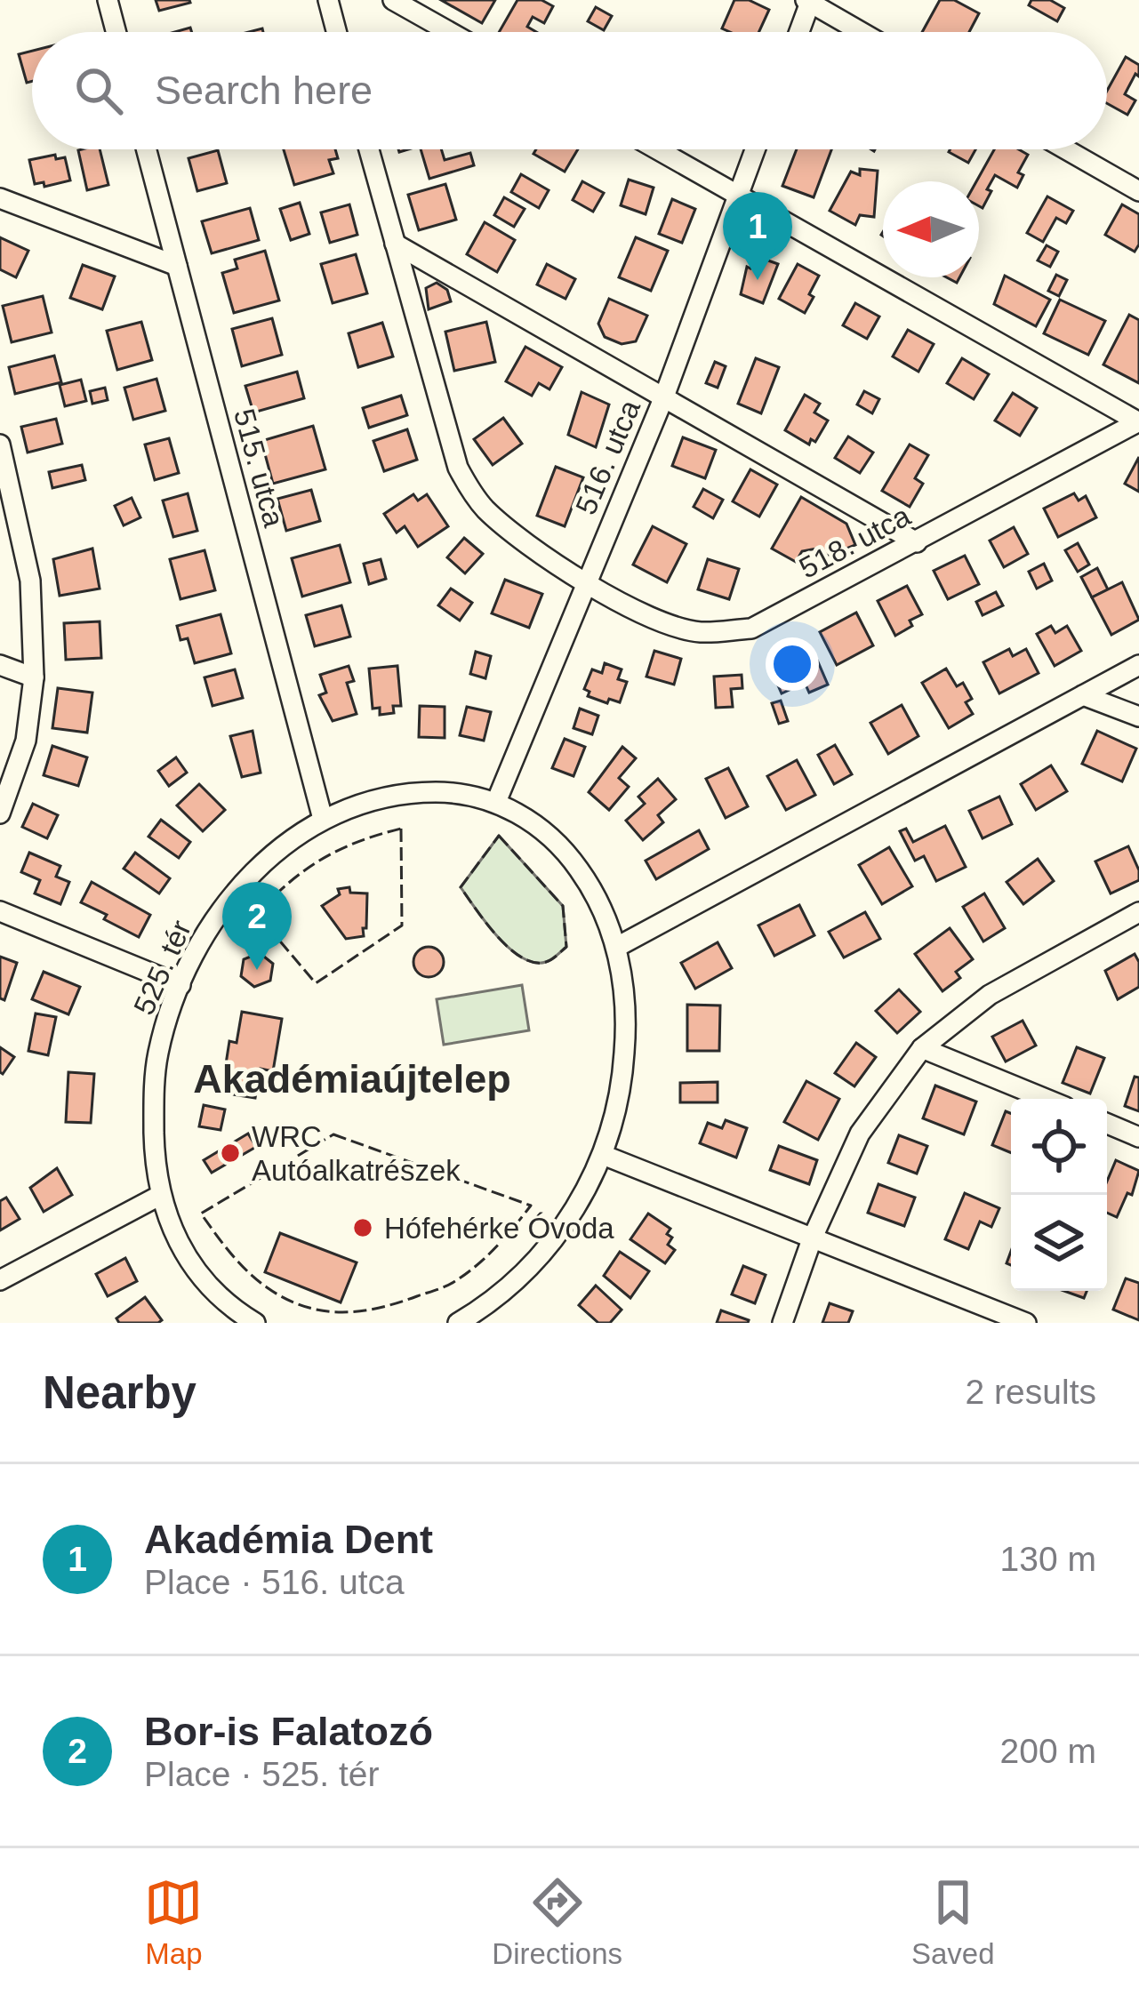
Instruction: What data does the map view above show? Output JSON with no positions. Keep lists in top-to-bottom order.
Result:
{
  "streets": {
    "street": [
      "516. utca",
      "515. utca",
      "518. utca",
      "525. tér"
    ]
  },
  "crossings": [
    ["516. utca", "518. utca"],
    ["516. utca", "525. tér"],
    ["515. utca", "525. tér"]
  ],
  "districts": ["Akadémiaújtelep"],
  "places": ["WRC Autóalkatrészek", "Hófehérke Óvoda"],
  "north": "left",
  "page": {
    "search": "Search here",
    "pins": ["1", "2"],
    "heading": ["Nearby", "2 results"],
    "list": [
      {
        "mark": "1",
        "name": "Akadémia Dent",
        "note": "Place · 516. utca",
        "value": "130 m"
      },
      {
        "mark": "2",
        "name": "Bor-is Falatozó",
        "note": "Place · 525. tér",
        "value": "200 m"
      }
    ],
    "nav": ["Map", "Directions", "Saved"]
  }
}
